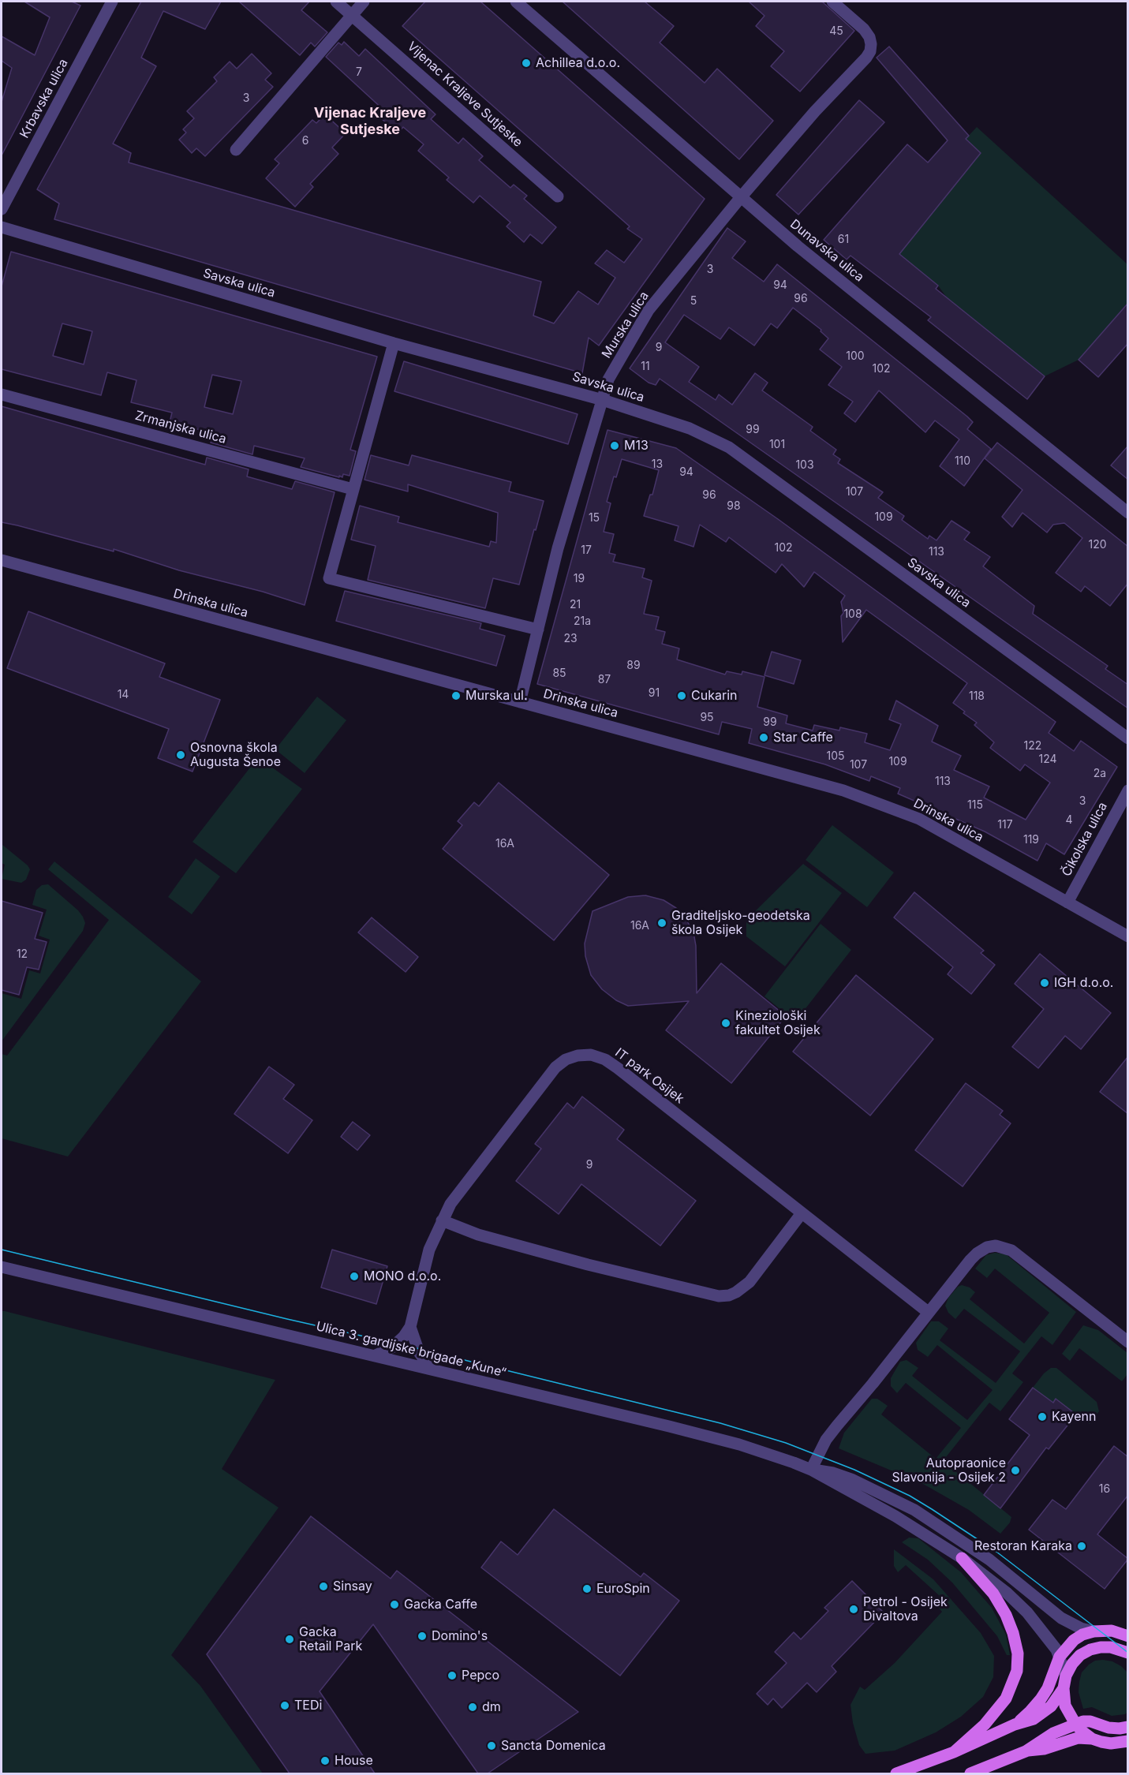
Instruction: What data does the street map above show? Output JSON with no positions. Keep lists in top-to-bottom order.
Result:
{
  "streets": {
    "street": [
      "Vijenac Kraljeve Sutjeske",
      "Krbavska ulica",
      "Dunavska ulica",
      "Savska ulica",
      "Murska ulica",
      "Zrmanjska ulica",
      "Drinska ulica",
      "Čikolska ulica",
      "IT park Osijek",
      "Ulica 3. gardijske brigade „Kune“"
    ]
  },
  "crossings": [
    ["Dunavska ulica", "Murska ulica"],
    ["Savska ulica", "Murska ulica"],
    ["Murska ulica", "Drinska ulica"],
    ["Drinska ulica", "Čikolska ulica"],
    ["IT park Osijek", "Ulica 3. gardijske brigade „Kune“"]
  ],
  "districts": ["Vijenac Kraljeve Sutjeske"],
  "places": [
    "Achillea d.o.o.",
    "M13",
    "Murska ul.",
    "Cukarin",
    "Star Caffe",
    "Osnovna škola Augusta Šenoe",
    "Graditeljsko-geodetska škola Osijek",
    "IGH d.o.o.",
    "Kineziološki fakultet Osijek",
    "MONO d.o.o.",
    "Kayenn",
    "Autopraonice Slavonija - Osijek 2",
    "Restoran Karaka",
    "Sinsay",
    "EuroSpin",
    "Gacka Caffe",
    "Petrol - Osijek Divaltova",
    "Domino's",
    "Gacka Retail Park",
    "Pepco",
    "TEDi",
    "dm",
    "Sancta Domenica",
    "House"
  ],
  "house_numbers": [
    "45",
    "7",
    "3",
    "6",
    "61",
    "3",
    "94",
    "96",
    "5",
    "9",
    "100",
    "11",
    "102",
    "99",
    "101",
    "110",
    "13",
    "103",
    "94",
    "107",
    "96",
    "98",
    "109",
    "15",
    "120",
    "102",
    "17",
    "113",
    "19",
    "21",
    "108",
    "21a",
    "23",
    "89",
    "85",
    "87",
    "91",
    "14",
    "118",
    "95",
    "99",
    "122",
    "105",
    "124",
    "109",
    "107",
    "2a",
    "113",
    "3",
    "115",
    "4",
    "117",
    "119",
    "16A",
    "16A",
    "12",
    "9",
    "16"
  ]
}
